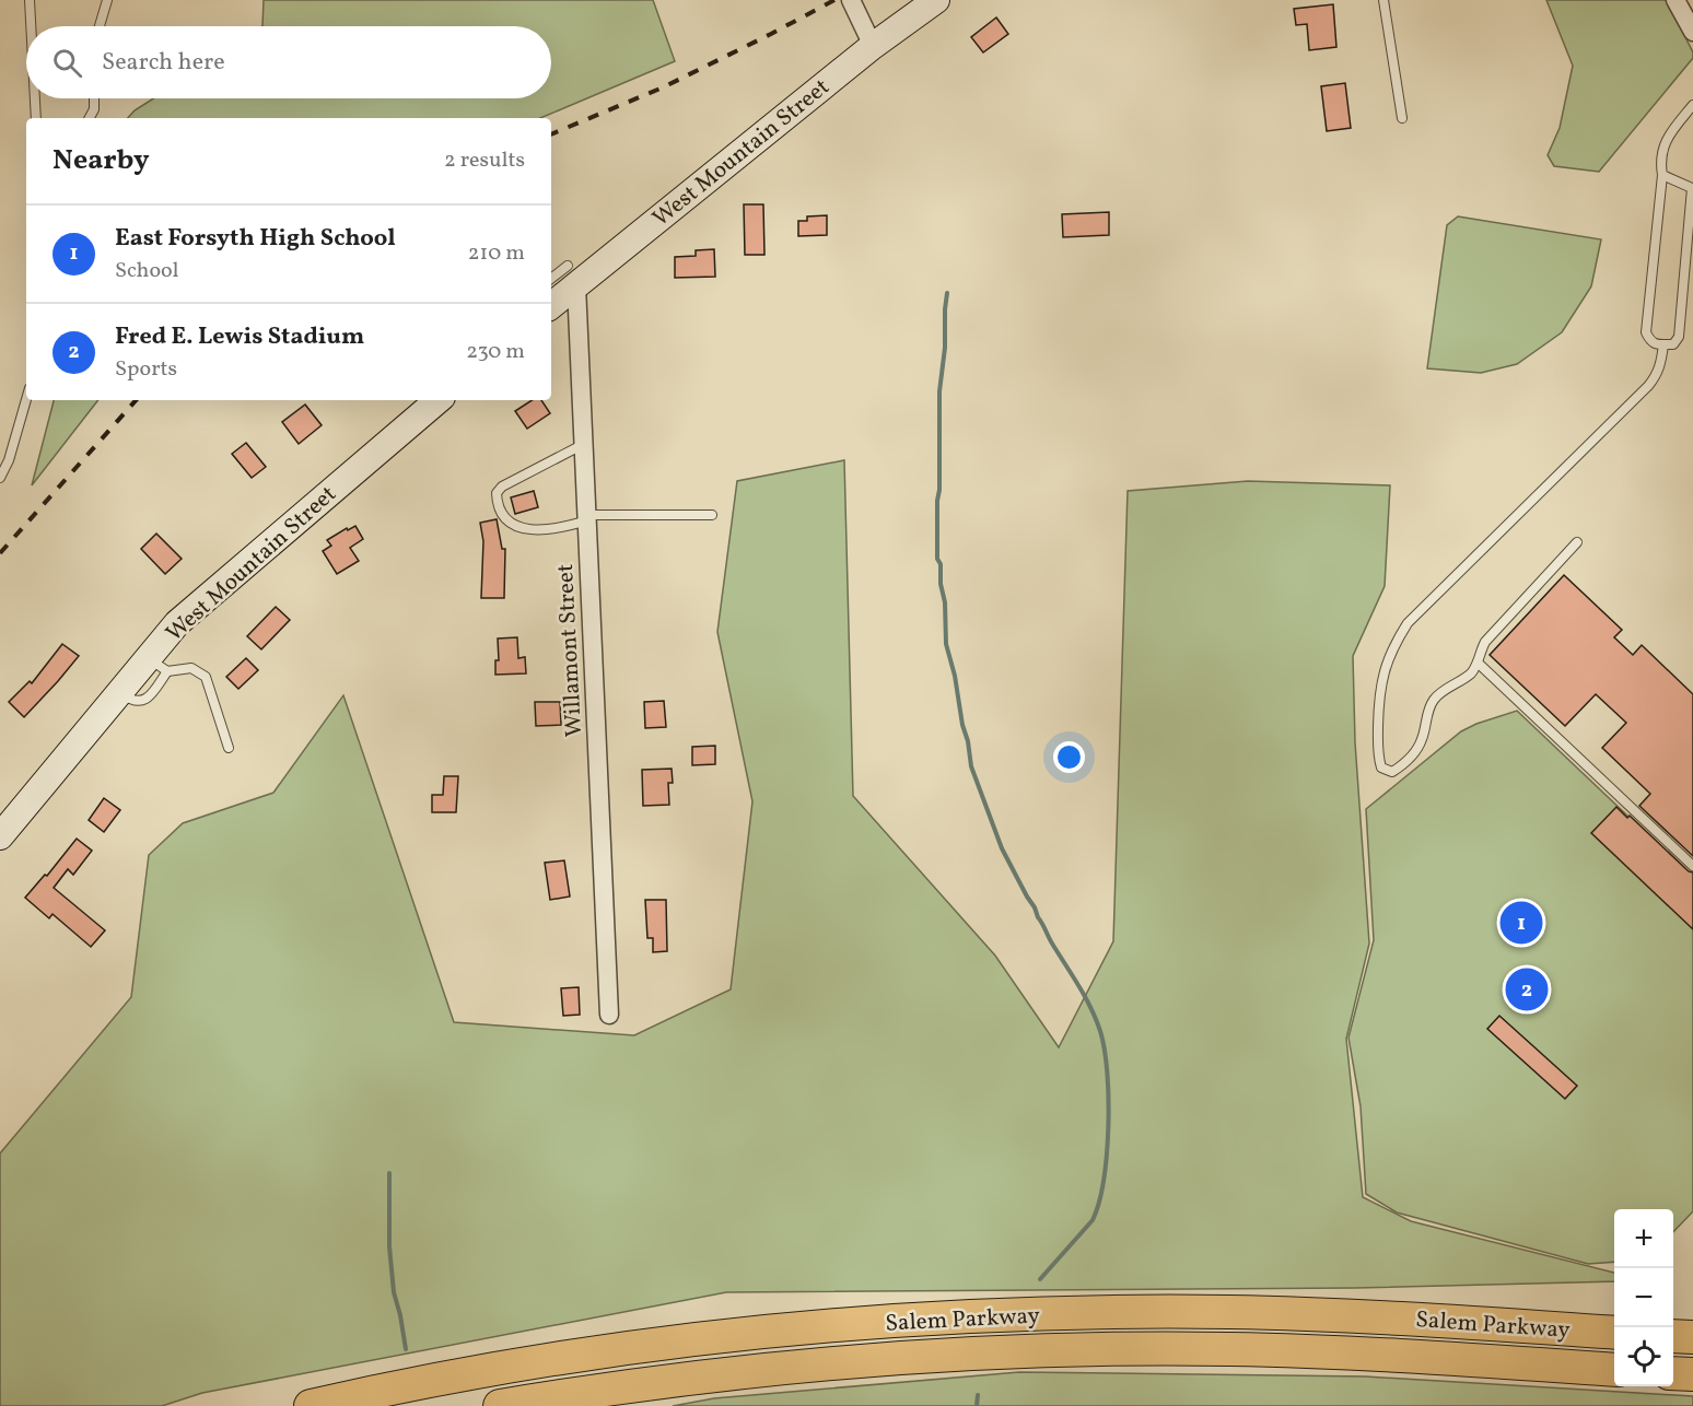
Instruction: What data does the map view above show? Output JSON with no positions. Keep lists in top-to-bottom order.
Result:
{
  "streets": {
    "highway": ["Salem Parkway"],
    "main road": ["West Mountain Street"],
    "street": ["Willamont Street"]
  },
  "crossings": [
    ["West Mountain Street", "Willamont Street"]
  ],
  "page": {
    "search": "Search here",
    "heading": ["Nearby", "2 results"],
    "list": [
      {
        "mark": "1",
        "name": "East Forsyth High School",
        "note": "School",
        "value": "210 m"
      },
      {
        "mark": "2",
        "name": "Fred E. Lewis Stadium",
        "note": "Sports",
        "value": "230 m"
      }
    ],
    "pins": ["1", "2"],
    "map_buttons": ["+", "−"]
  }
}
